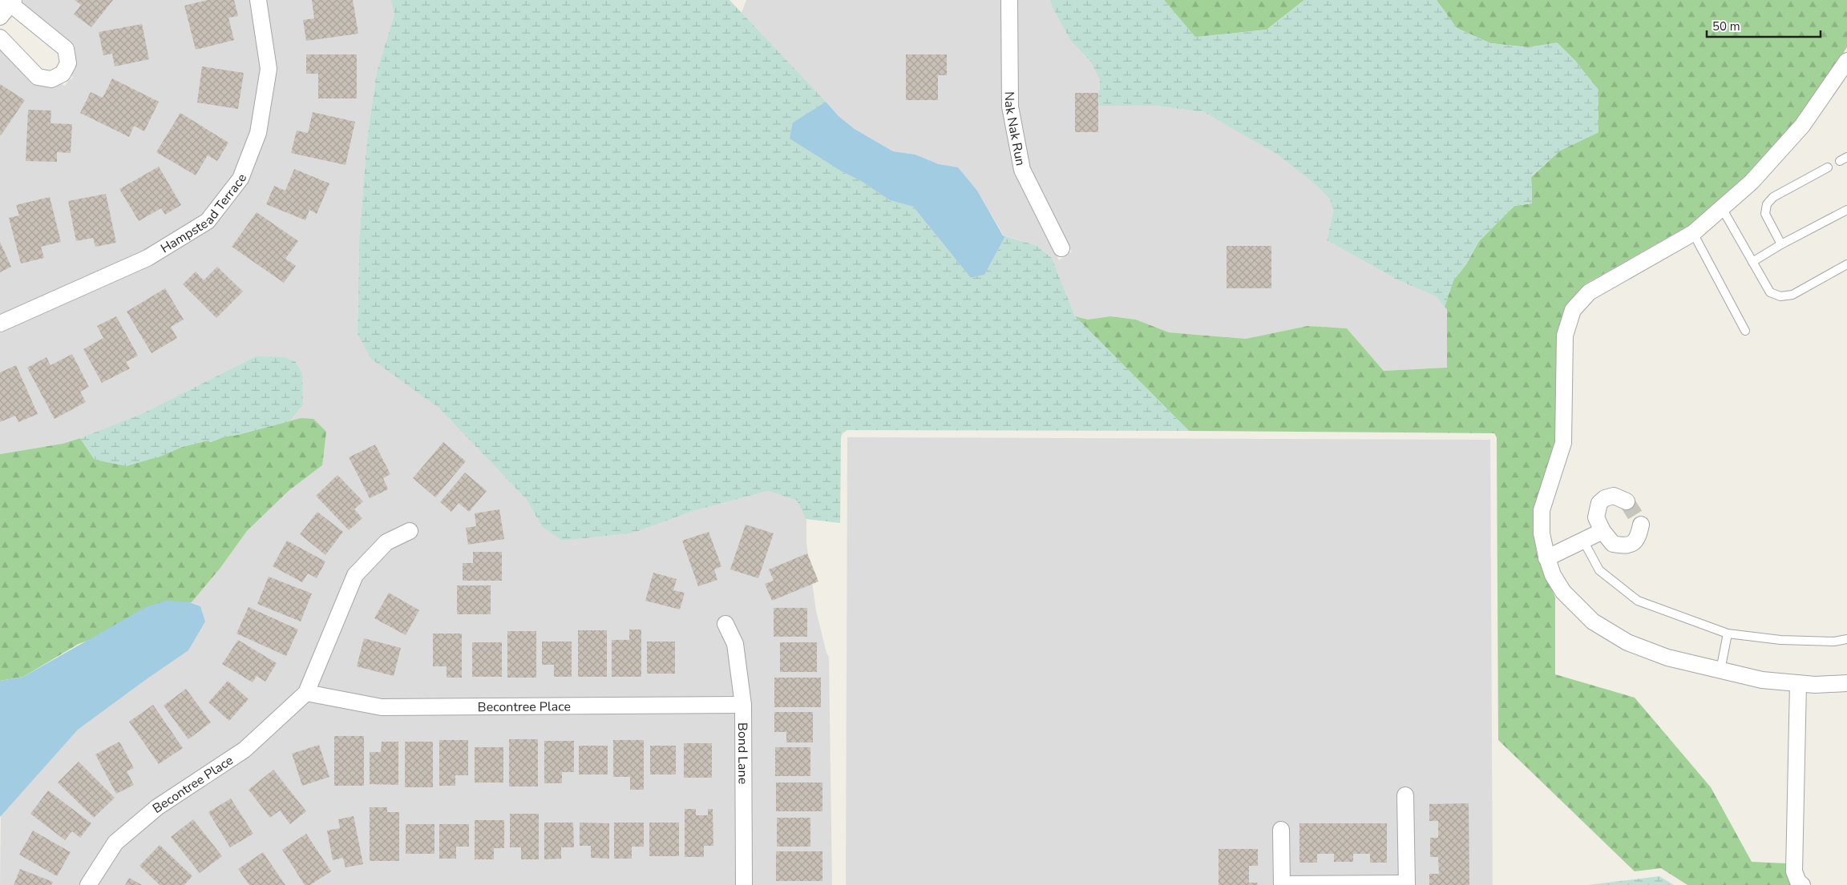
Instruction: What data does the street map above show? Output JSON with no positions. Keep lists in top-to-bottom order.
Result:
{
  "streets": {
    "street": [
      "Nak Nak Run",
      "Hampstead Terrace",
      "Becontree Place",
      "Bond Lane"
    ]
  },
  "crossings": [
    ["Becontree Place", "Bond Lane"]
  ],
  "scale_bar": "50 m"
}
